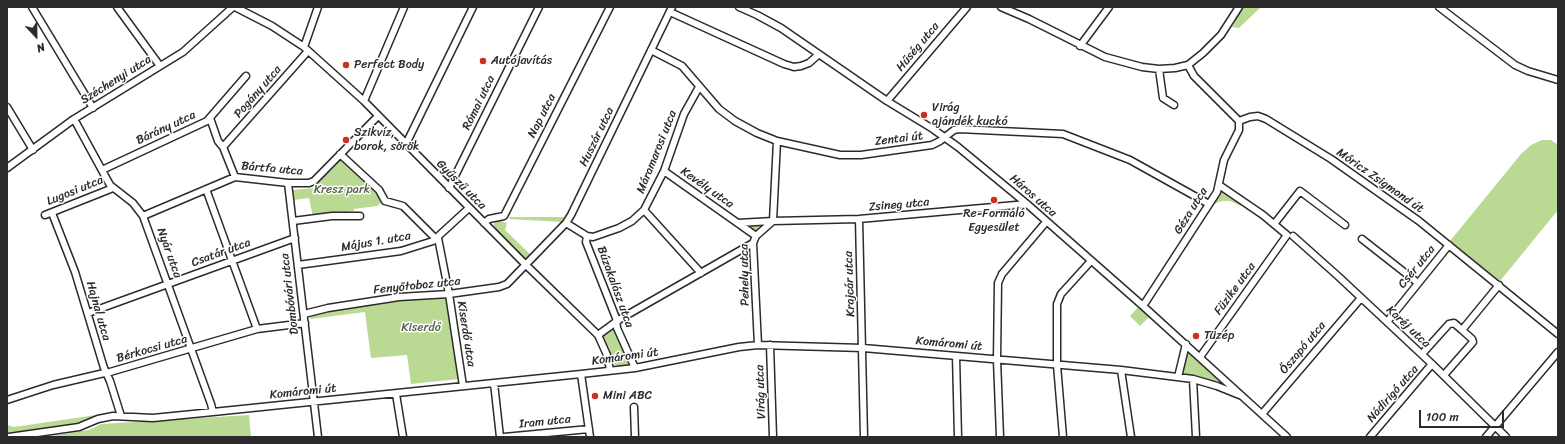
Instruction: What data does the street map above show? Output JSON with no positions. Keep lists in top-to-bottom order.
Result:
{
  "streets": {
    "street": [
      "Hűség utca",
      "Széchenyi utca",
      "Pogány utca",
      "Római utca",
      "Nap utca",
      "Bárány utca",
      "Huszár utca",
      "Zentai út",
      "Máramarosi utca",
      "Bártfa utca",
      "Móricz Zsigmond út",
      "Gyűszű utca",
      "Kevély utca",
      "Lugosi utca",
      "Háros utca",
      "Zsineg utca",
      "Géza utca",
      "Május 1. utca",
      "Nyár utca",
      "Csatár utca",
      "Csér utca",
      "Pehely utca",
      "Krajcár utca",
      "Fenyőtoboz utca",
      "Búzakalász utca",
      "Füzike utca",
      "Dombóvári utca",
      "Hajnal utca",
      "Karéj utca",
      "Kiserdő utca",
      "Komáromi út",
      "Őszapó utca",
      "Bérkocsi utca",
      "Virág utca",
      "Nádirigó utca",
      "Iram utca"
    ]
  },
  "crossings": [
    ["Hűség utca", "Háros utca"],
    ["Széchenyi utca", "Gyűszű utca"],
    ["Széchenyi utca", "Nyár utca"],
    ["Pogány utca", "Gyűszű utca"],
    ["Római utca", "Gyűszű utca"],
    ["Nap utca", "Gyűszű utca"],
    ["Bárány utca", "Nyár utca"],
    ["Huszár utca", "Zentai út"],
    ["Huszár utca", "Gyűszű utca"],
    ["Huszár utca", "Fenyőtoboz utca"],
    ["Huszár utca", "Búzakalász utca"],
    ["Zentai út", "Máramarosi utca"],
    ["Zentai út", "Háros utca"],
    ["Zentai út", "Géza utca"],
    ["Máramarosi utca", "Kevély utca"],
    ["Máramarosi utca", "Búzakalász utca"],
    ["Bártfa utca", "Gyűszű utca"],
    ["Bártfa utca", "Nyár utca"],
    ["Bártfa utca", "Dombóvári utca"],
    ["Móricz Zsigmond út", "Géza utca"],
    ["Móricz Zsigmond út", "Csér utca"],
    ["Gyűszű utca", "Május 1. utca"],
    ["Gyűszű utca", "Fenyőtoboz utca"],
    ["Gyűszű utca", "Komáromi út"],
    ["Kevély utca", "Zsineg utca"],
    ["Kevély utca", "Pehely utca"],
    ["Lugosi utca", "Nyár utca"],
    ["Lugosi utca", "Hajnal utca"],
    ["Háros utca", "Zsineg utca"],
    ["Háros utca", "Géza utca"],
    ["Háros utca", "Füzike utca"],
    ["Háros utca", "Komáromi út"],
    ["Háros utca", "Őszapó utca"],
    ["Zsineg utca", "Pehely utca"],
    ["Zsineg utca", "Krajcár utca"],
    ["Géza utca", "Karéj utca"],
    ["Május 1. utca", "Dombóvári utca"],
    ["Május 1. utca", "Kiserdő utca"],
    ["Nyár utca", "Csatár utca"],
    ["Nyár utca", "Komáromi út"],
    ["Nyár utca", "Bérkocsi utca"],
    ["Csatár utca", "Dombóvári utca"],
    ["Csatár utca", "Hajnal utca"],
    ["Csér utca", "Karéj utca"],
    ["Pehely utca", "Komáromi út"],
    ["Krajcár utca", "Komáromi út"],
    ["Fenyőtoboz utca", "Dombóvári utca"],
    ["Fenyőtoboz utca", "Kiserdő utca"],
    ["Búzakalász utca", "Komáromi út"],
    ["Füzike utca", "Karéj utca"],
    ["Dombóvári utca", "Komáromi út"],
    ["Dombóvári utca", "Bérkocsi utca"],
    ["Hajnal utca", "Komáromi út"],
    ["Hajnal utca", "Bérkocsi utca"],
    ["Karéj utca", "Őszapó utca"],
    ["Karéj utca", "Nádirigó utca"],
    ["Kiserdő utca", "Komáromi út"],
    ["Komáromi út", "Virág utca"]
  ],
  "parks": ["Kresz park", "Kiserdő"],
  "places": [
    "Autójavítás",
    "Perfect Body",
    "Virág ajándék kuckó",
    "Szikvíz, borok, sörök",
    "Re-Formáló Egyesület",
    "Tüzép",
    "Mini ABC"
  ],
  "scale_bar": "100 m",
  "north": "bottom"
}
